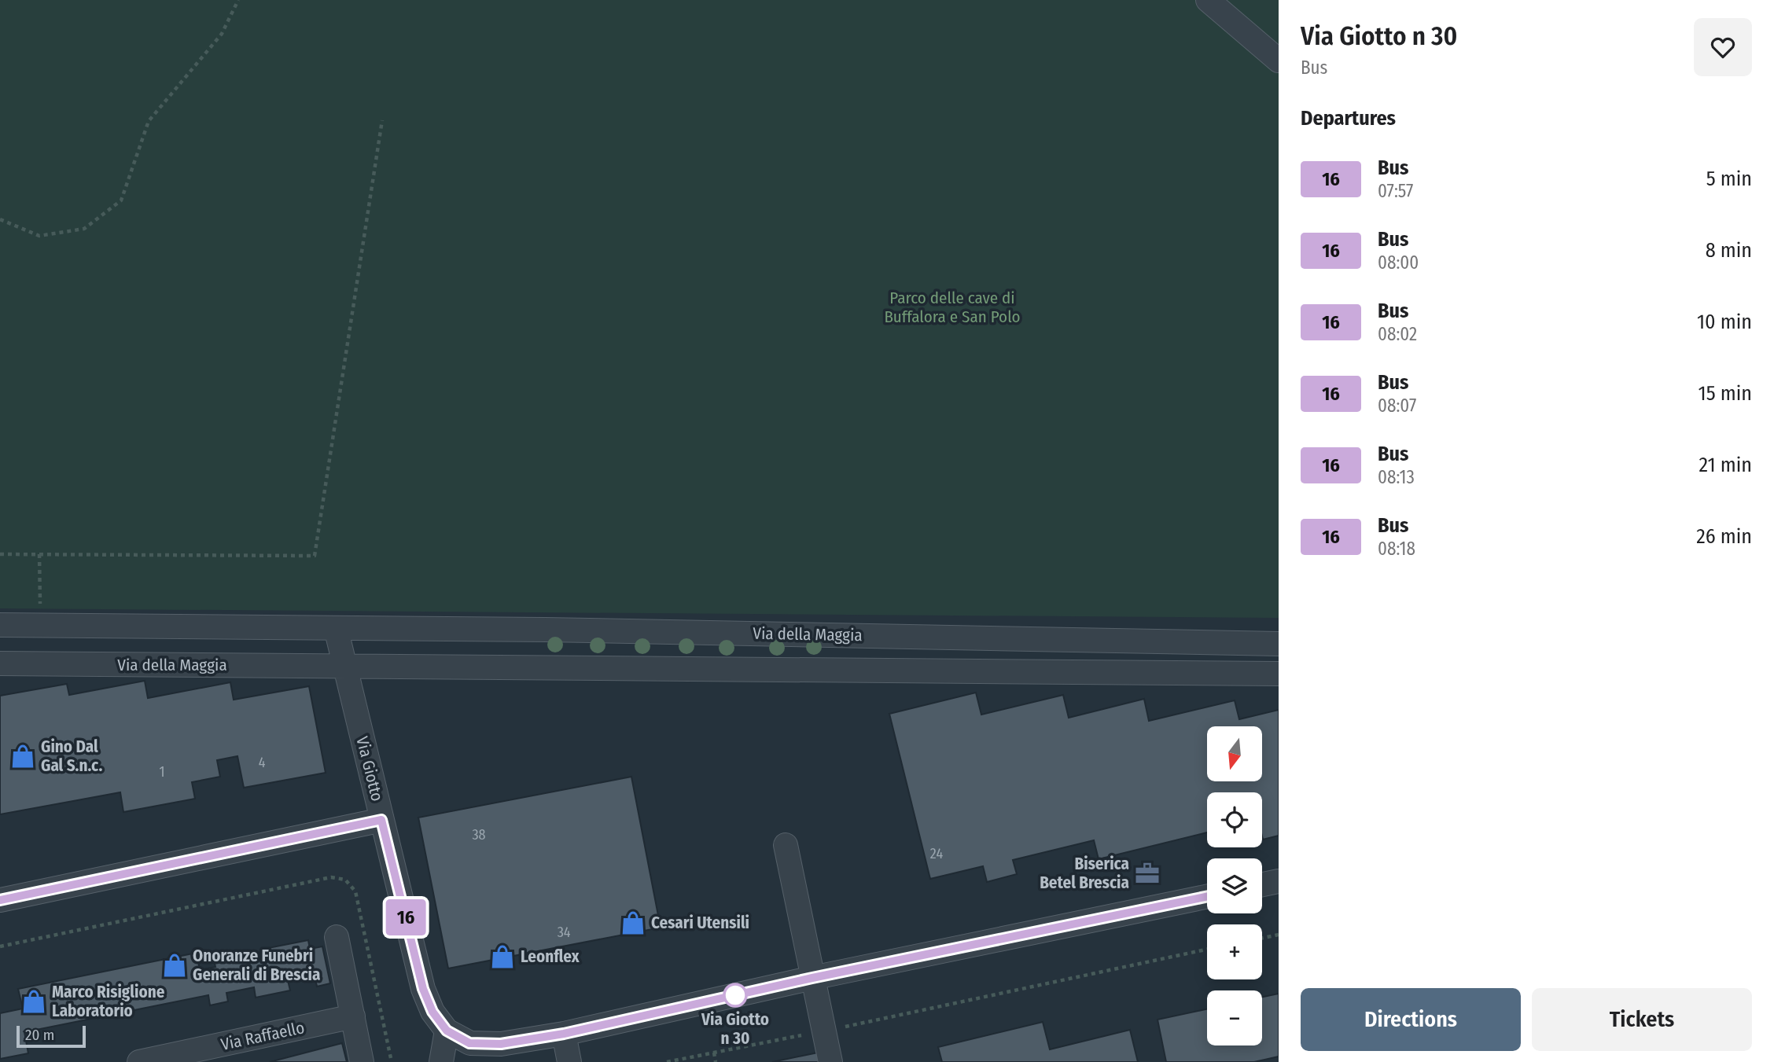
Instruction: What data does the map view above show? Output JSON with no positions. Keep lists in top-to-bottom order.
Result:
{
  "streets": {
    "street": ["Via della Maggia", "Via Giotto", "Via Raffaello"]
  },
  "crossings": [
    ["Via della Maggia", "Via Giotto"]
  ],
  "parks": ["Parco delle cave di Buffalora e San Polo"],
  "places": {
    "shop": [
      "Gino Dal Gal S.n.c.",
      "Cesari Utensili",
      "Leonflex",
      "Onoranze Funebri Generali di Brescia",
      "Marco Risiglione Laboratorio"
    ],
    "office": ["Biserica Betel Brescia"],
    "other": ["Via Giotto n 30"]
  },
  "lines": ["bus line 16"],
  "house_numbers": [
    "4",
    "1",
    "38",
    "24",
    "34"
  ],
  "scale_bar": "20 m",
  "north": "bottom",
  "page": {
    "on_map": "16",
    "heading": [
      ["Via Giotto n 30", "Bus"],
      "Departures"
    ],
    "list": [
      {
        "mark": "16",
        "name": "Bus",
        "note": "07:57",
        "value": "5 min"
      },
      {
        "mark": "16",
        "name": "Bus",
        "note": "08:00",
        "value": "8 min"
      },
      {
        "mark": "16",
        "name": "Bus",
        "note": "08:02",
        "value": "10 min"
      },
      {
        "mark": "16",
        "name": "Bus",
        "note": "08:07",
        "value": "15 min"
      },
      {
        "mark": "16",
        "name": "Bus",
        "note": "08:13",
        "value": "21 min"
      },
      {
        "mark": "16",
        "name": "Bus",
        "note": "08:18",
        "value": "26 min"
      }
    ],
    "map_buttons": ["+", "−"],
    "buttons": ["Directions", "Tickets"],
    "scale": "20 m"
  }
}
